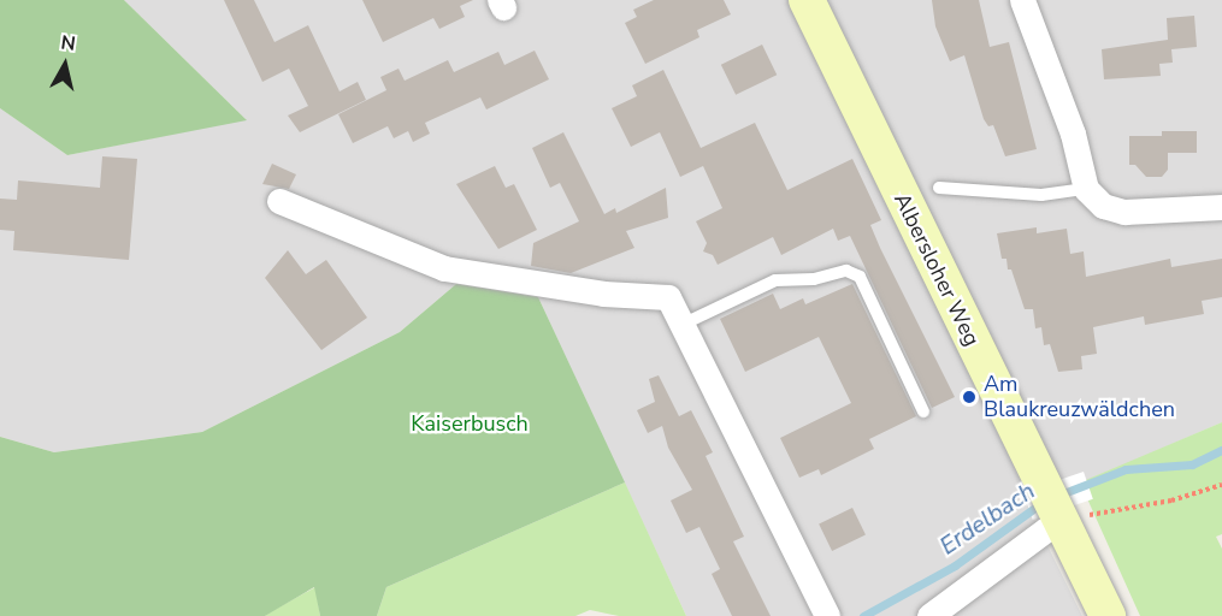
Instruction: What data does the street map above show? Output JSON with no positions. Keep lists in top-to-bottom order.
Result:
{
  "streets": {
    "main road": ["Albersloher Weg"]
  },
  "water": ["Erdelbach"],
  "parks": ["Kaiserbusch"],
  "places": ["Am Blaukreuzwäldchen"],
  "north": "top"
}
